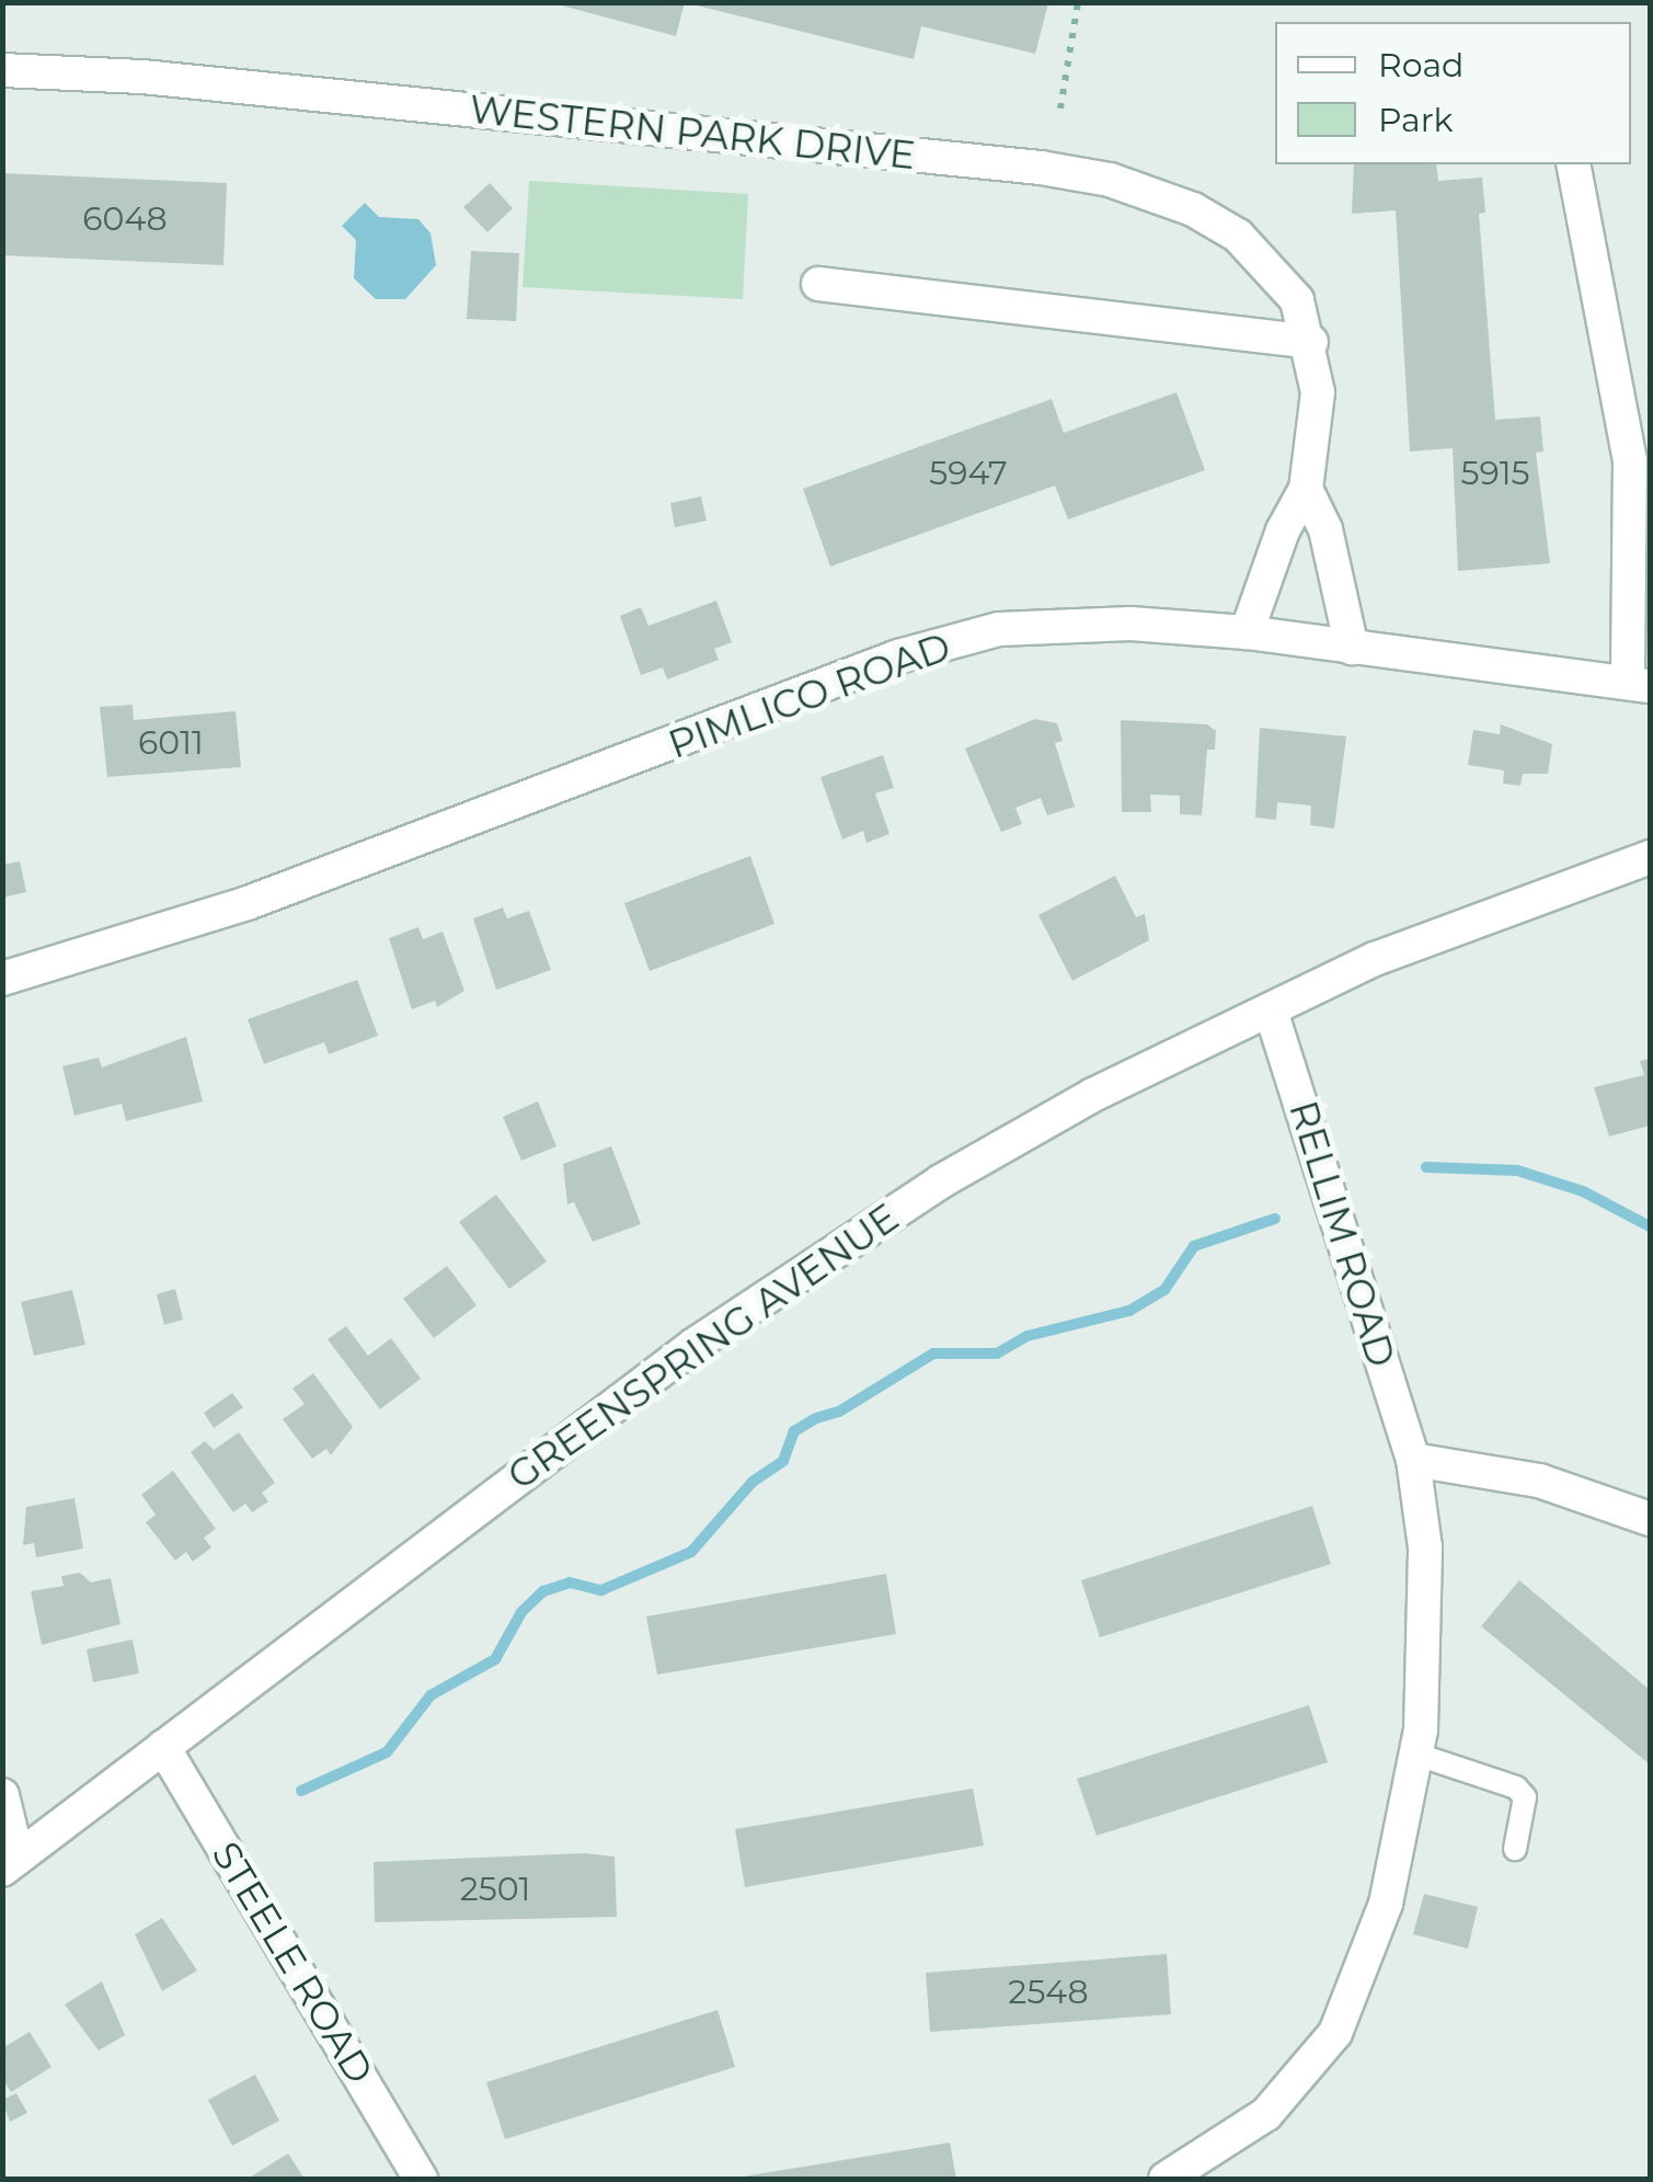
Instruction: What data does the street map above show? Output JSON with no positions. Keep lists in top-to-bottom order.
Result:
{
  "streets": {
    "street": [
      "WESTERN PARK DRIVE",
      "PIMLICO ROAD",
      "RELLIM ROAD",
      "GREENSPRING AVENUE",
      "STEELE ROAD"
    ]
  },
  "crossings": [
    ["WESTERN PARK DRIVE", "PIMLICO ROAD"],
    ["RELLIM ROAD", "GREENSPRING AVENUE"],
    ["GREENSPRING AVENUE", "STEELE ROAD"]
  ],
  "house_numbers": [
    "6048",
    "5947",
    "5915",
    "6011",
    "2501",
    "2548"
  ],
  "legend": ["Road", "Park"]
}
